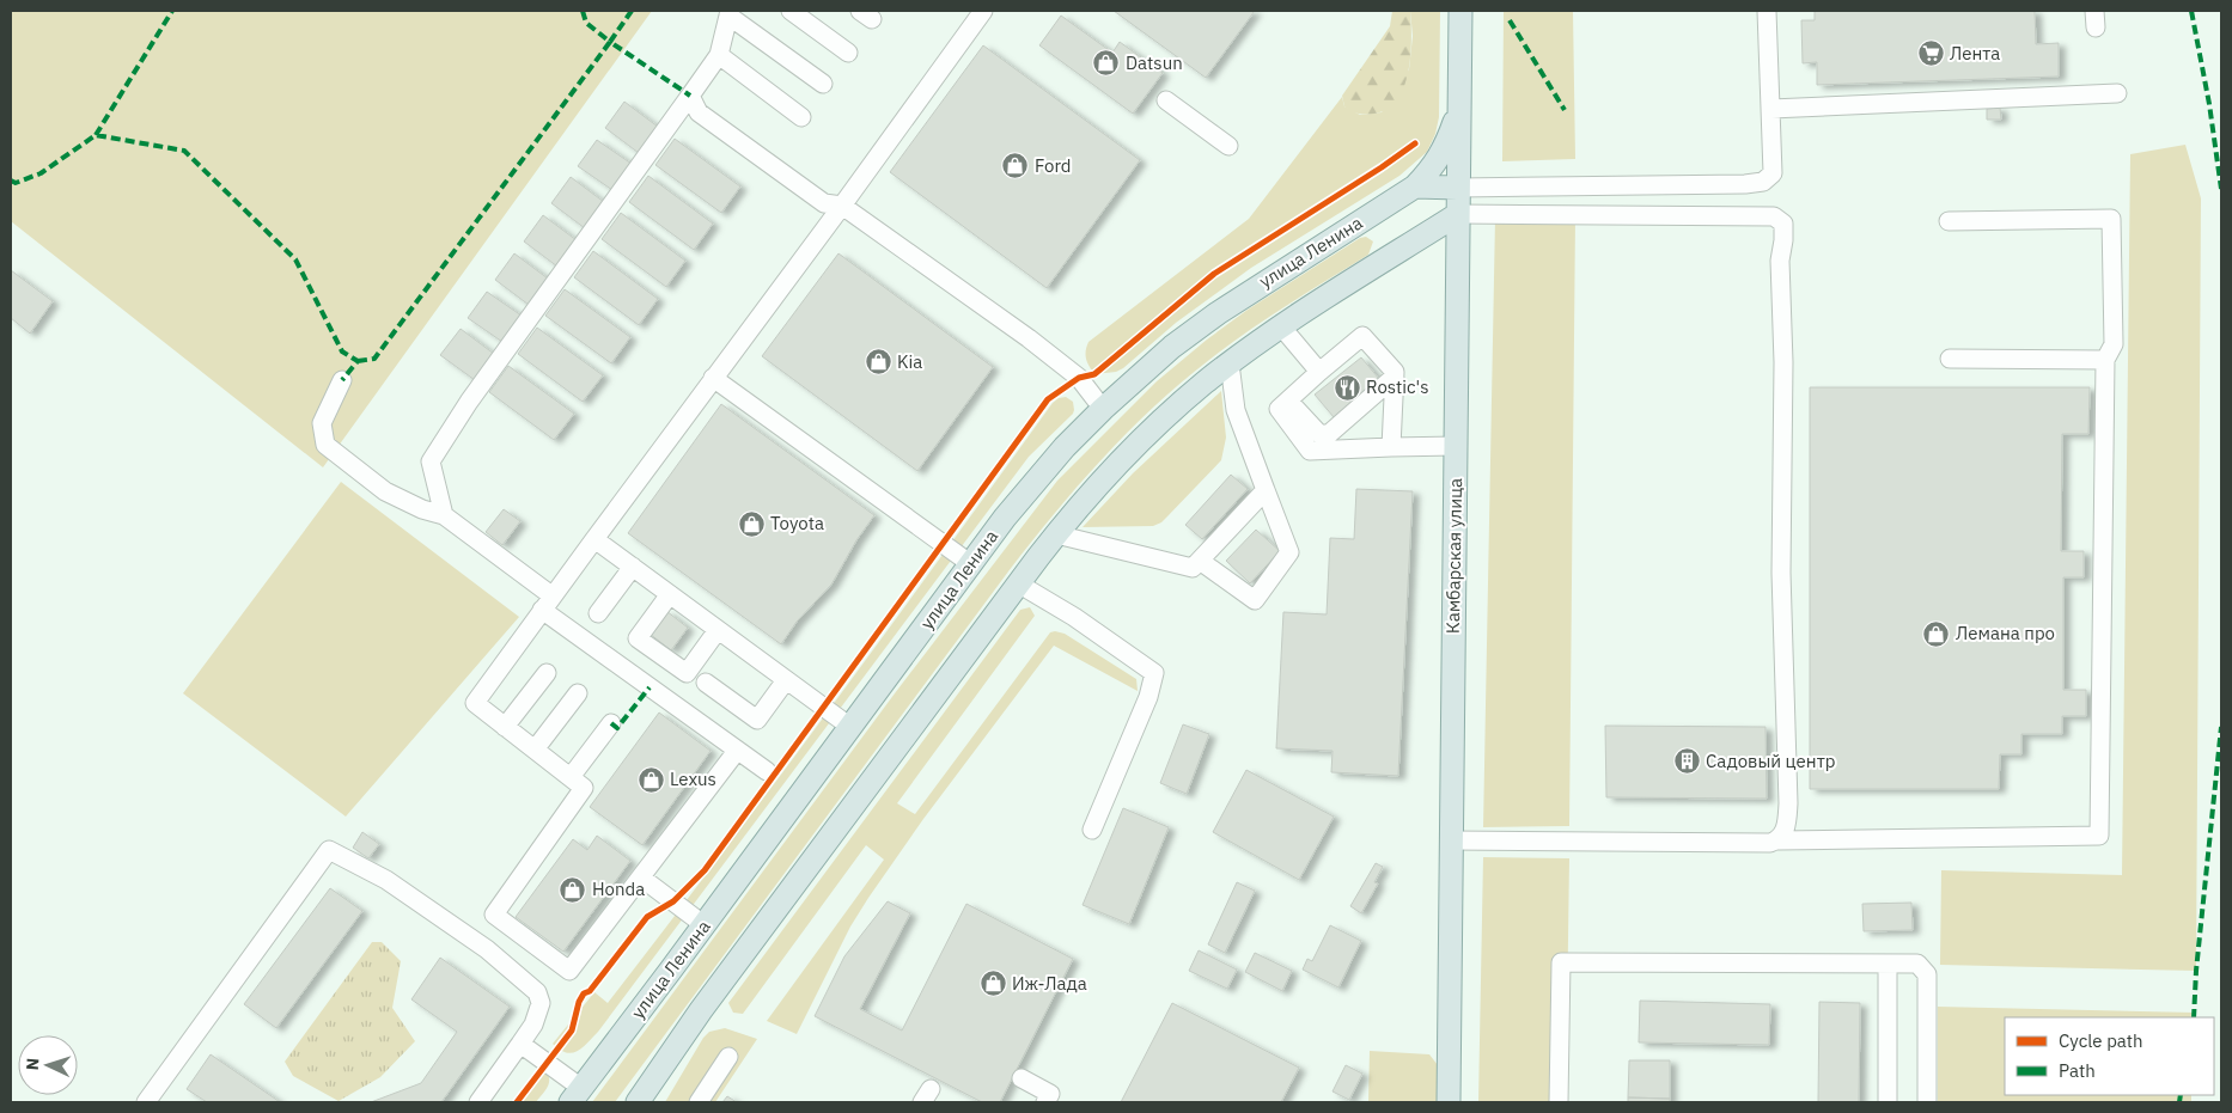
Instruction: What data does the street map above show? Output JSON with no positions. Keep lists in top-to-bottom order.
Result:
{
  "streets": {
    "main road": ["улица Ленина", "Камбарская улица"]
  },
  "crossings": [
    ["улица Ленина", "Камбарская улица"]
  ],
  "places": {
    "supermarket": ["Лента"],
    "shop": [
      "Datsun",
      "Ford",
      "Kia",
      "Toyota",
      "Лемана про",
      "Lexus",
      "Honda",
      "Иж-Лада"
    ],
    "restaurant": ["Rostic's"],
    "building": ["Садовый центр"]
  },
  "legend": ["Cycle path", "Path"],
  "north": "left"
}
